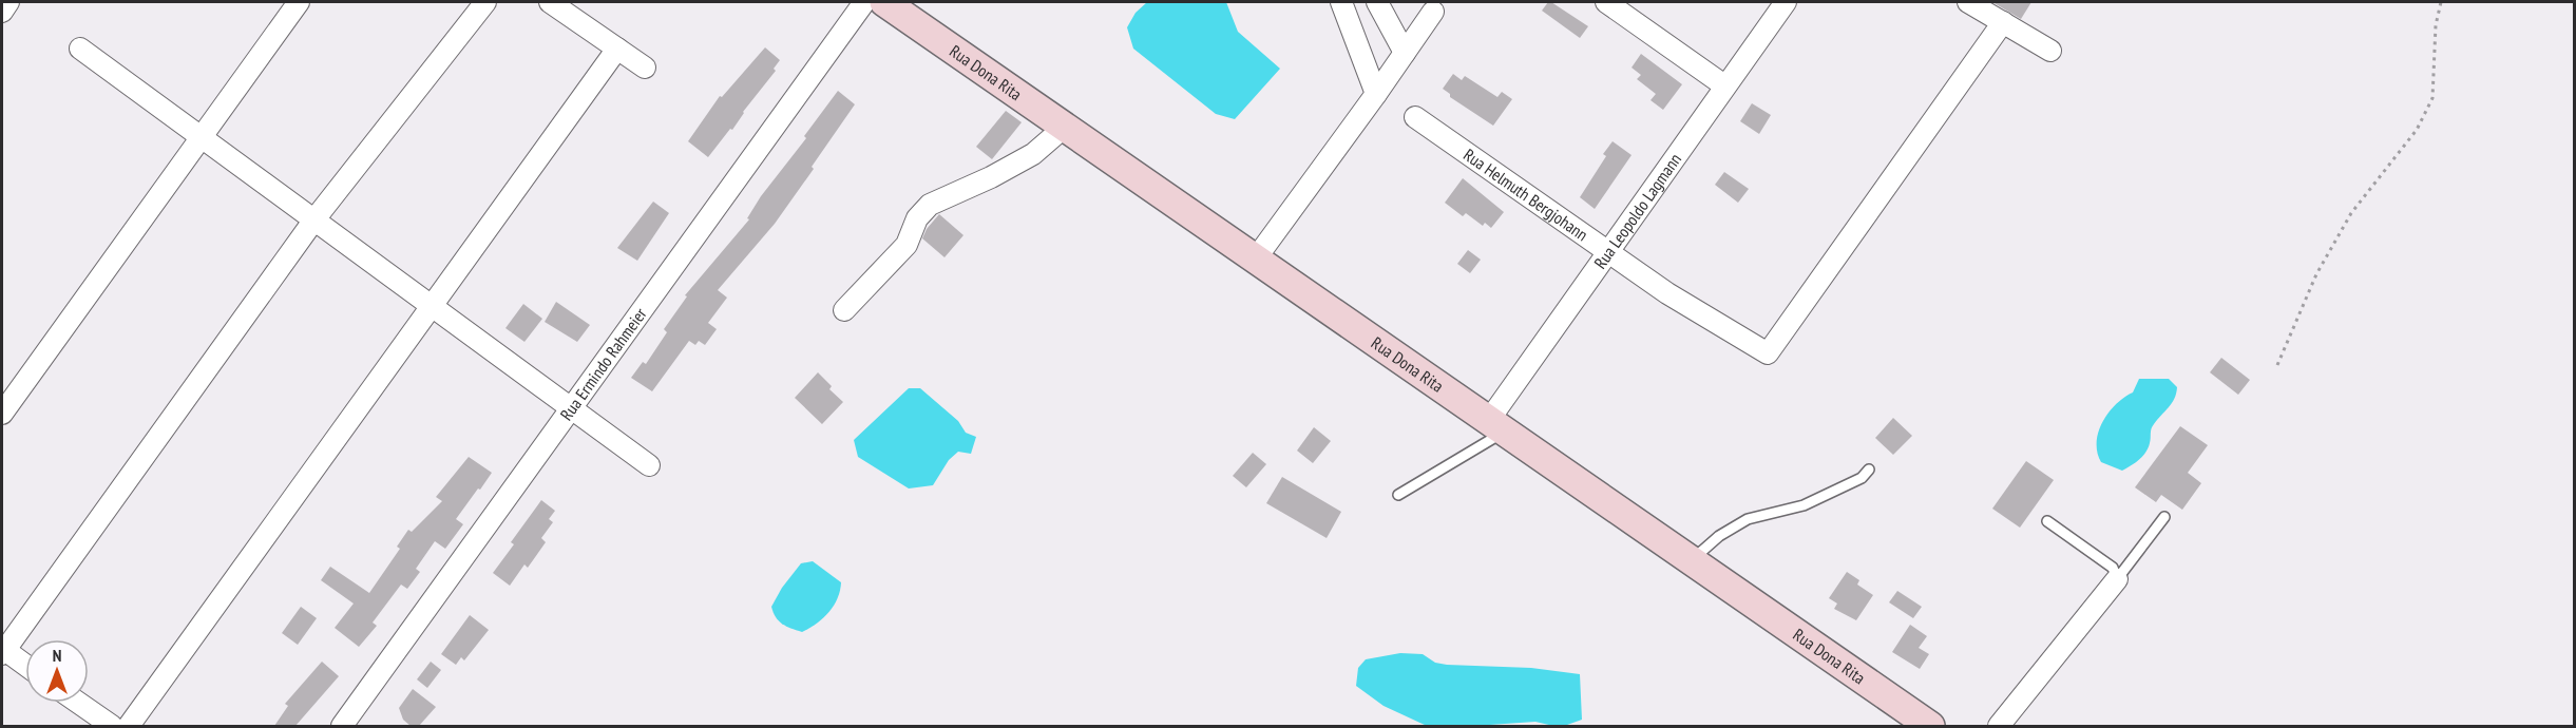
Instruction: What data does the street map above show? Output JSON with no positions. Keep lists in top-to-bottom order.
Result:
{
  "streets": {
    "main road": ["Rua Dona Rita"],
    "street": ["Rua Helmuth Bergjohann", "Rua Leopoldo Lagmann", "Rua Ermindo Rahmeier"]
  },
  "crossings": [
    ["Rua Dona Rita", "Rua Leopoldo Lagmann"],
    ["Rua Helmuth Bergjohann", "Rua Leopoldo Lagmann"]
  ],
  "north": "top"
}
